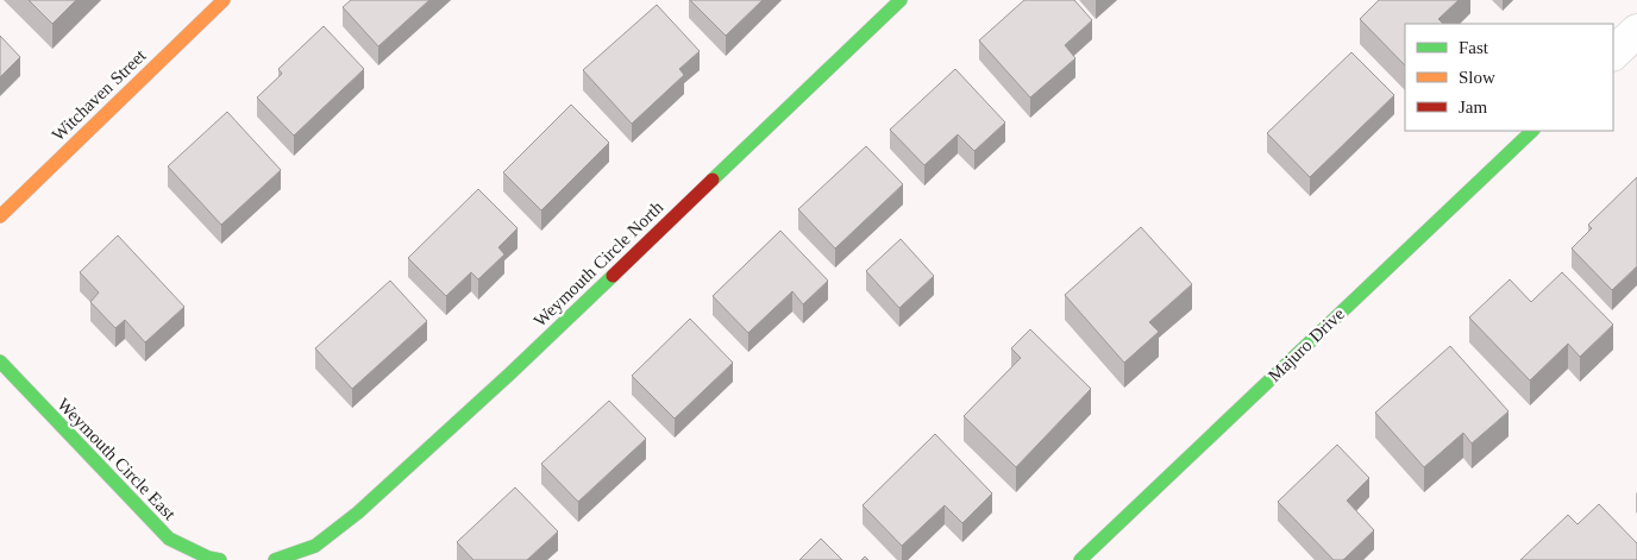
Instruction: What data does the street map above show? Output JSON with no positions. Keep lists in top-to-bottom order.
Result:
{
  "streets": {
    "street": [
      "Witchaven Street",
      "Weymouth Circle North",
      "Majuro Drive",
      "Weymouth Circle East"
    ]
  },
  "legend": ["Fast", "Slow", "Jam"]
}
